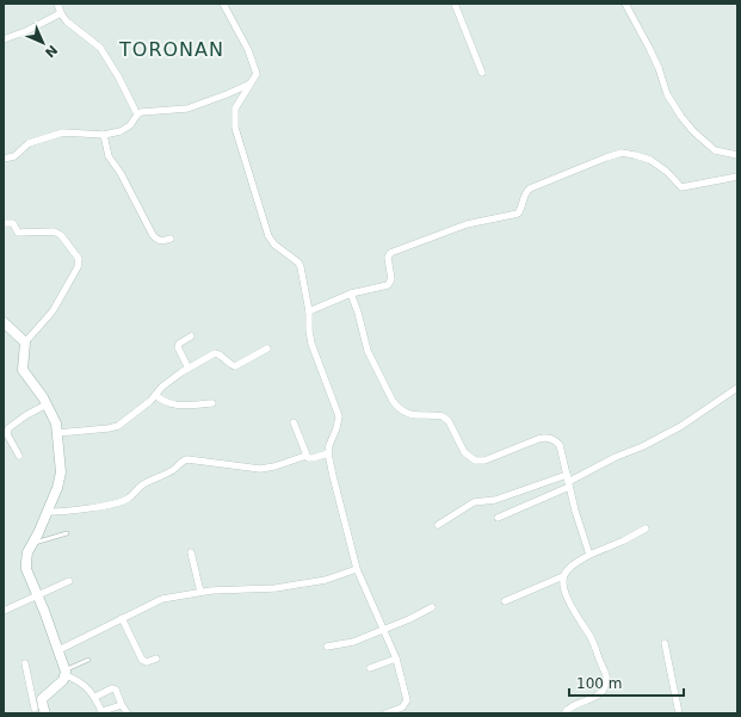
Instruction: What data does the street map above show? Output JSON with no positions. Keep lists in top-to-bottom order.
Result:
{
  "districts": ["TORONAN"],
  "scale_bar": "100 m",
  "north": "bottom right"
}
